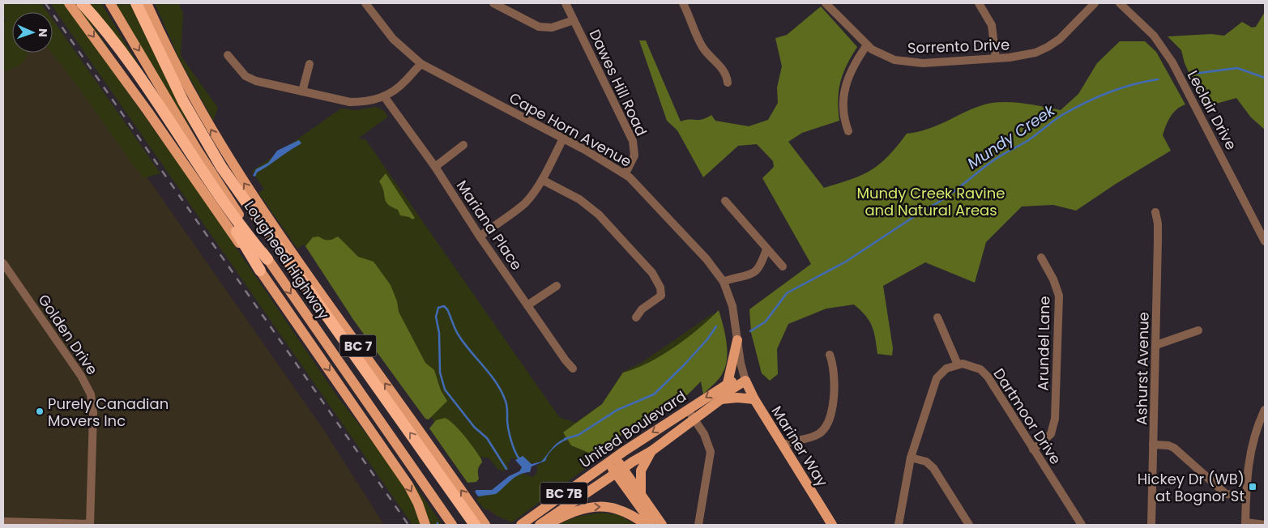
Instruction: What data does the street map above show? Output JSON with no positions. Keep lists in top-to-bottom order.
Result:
{
  "streets": {
    "main road": [
      "Lougheed Highway",
      "BC 7",
      "United Boulevard",
      "Mariner Way",
      "BC 7B"
    ],
    "street": [
      "Sorrento Drive",
      "Dawes Hill Road",
      "Leclair Drive",
      "Cape Horn Avenue",
      "Mariana Place",
      "Golden Drive",
      "Arundel Lane",
      "Ashurst Avenue",
      "Dartmoor Drive"
    ]
  },
  "crossings": [
    ["Dawes Hill Road", "Cape Horn Avenue"],
    ["Cape Horn Avenue", "United Boulevard"],
    ["Cape Horn Avenue", "Mariner Way"],
    ["Arundel Lane", "Dartmoor Drive"],
    ["United Boulevard", "Mariner Way"]
  ],
  "water": ["Mundy Creek"],
  "parks": ["Mundy Creek Ravine and Natural Areas"],
  "places": {
    "other": ["Purely Canadian Movers Inc"],
    "transit": ["Hickey Dr (WB) at Bognor St"]
  },
  "north": "right"
}
